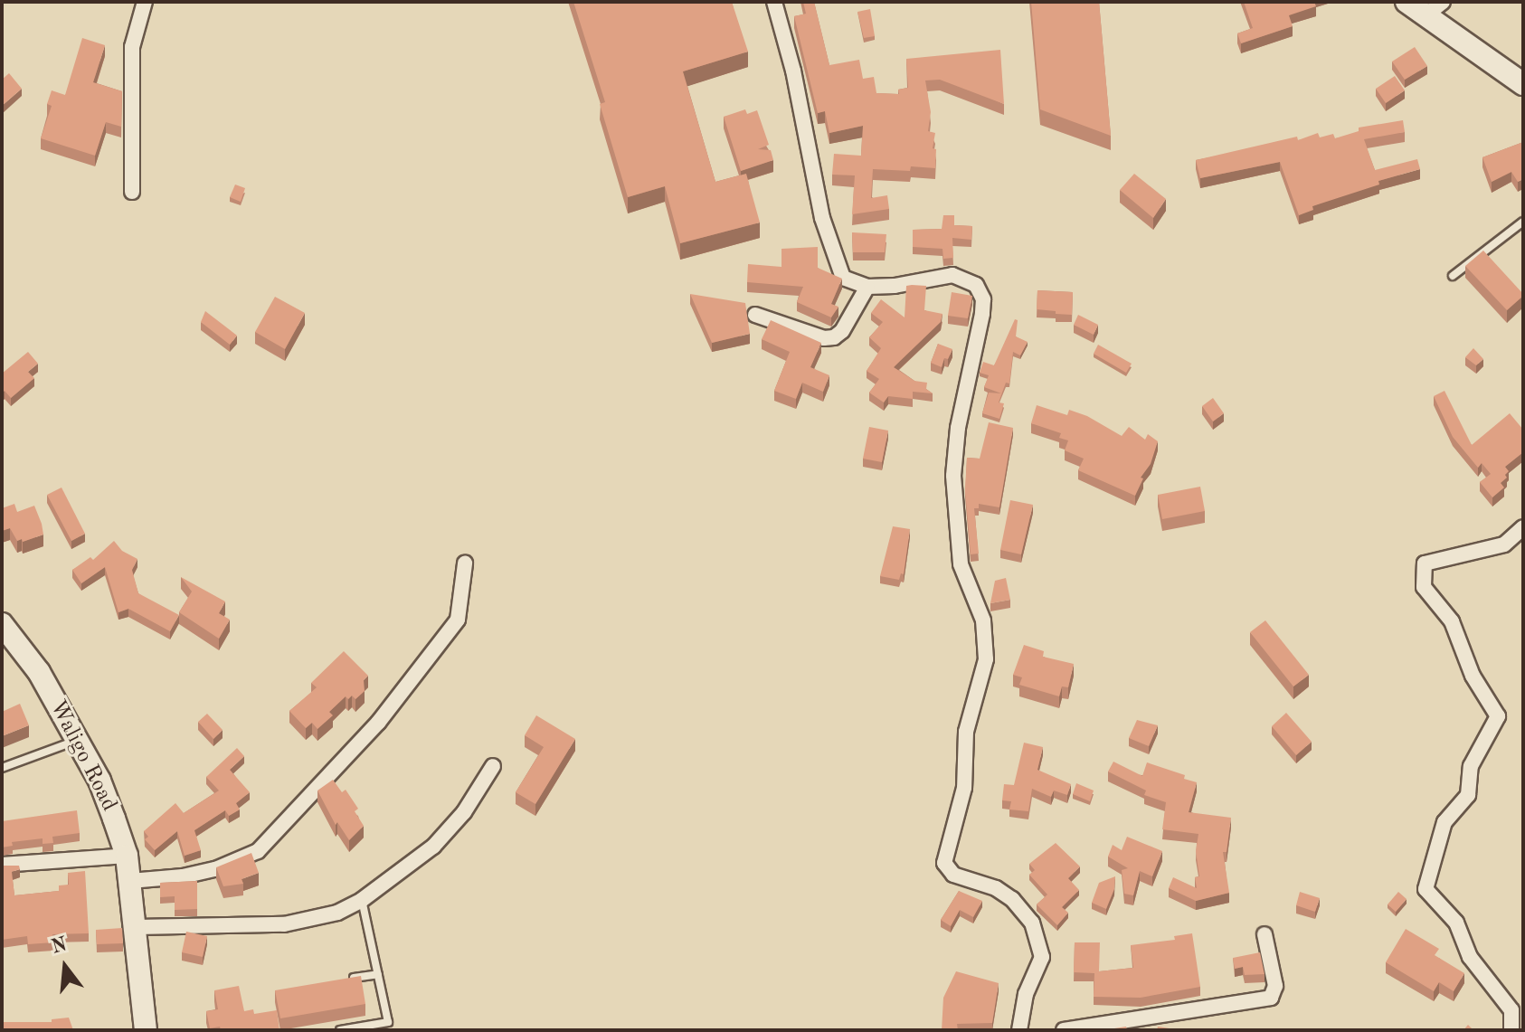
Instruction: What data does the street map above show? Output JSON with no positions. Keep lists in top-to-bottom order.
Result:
{
  "streets": {
    "street": ["Waligo Road"]
  },
  "north": "top"
}
